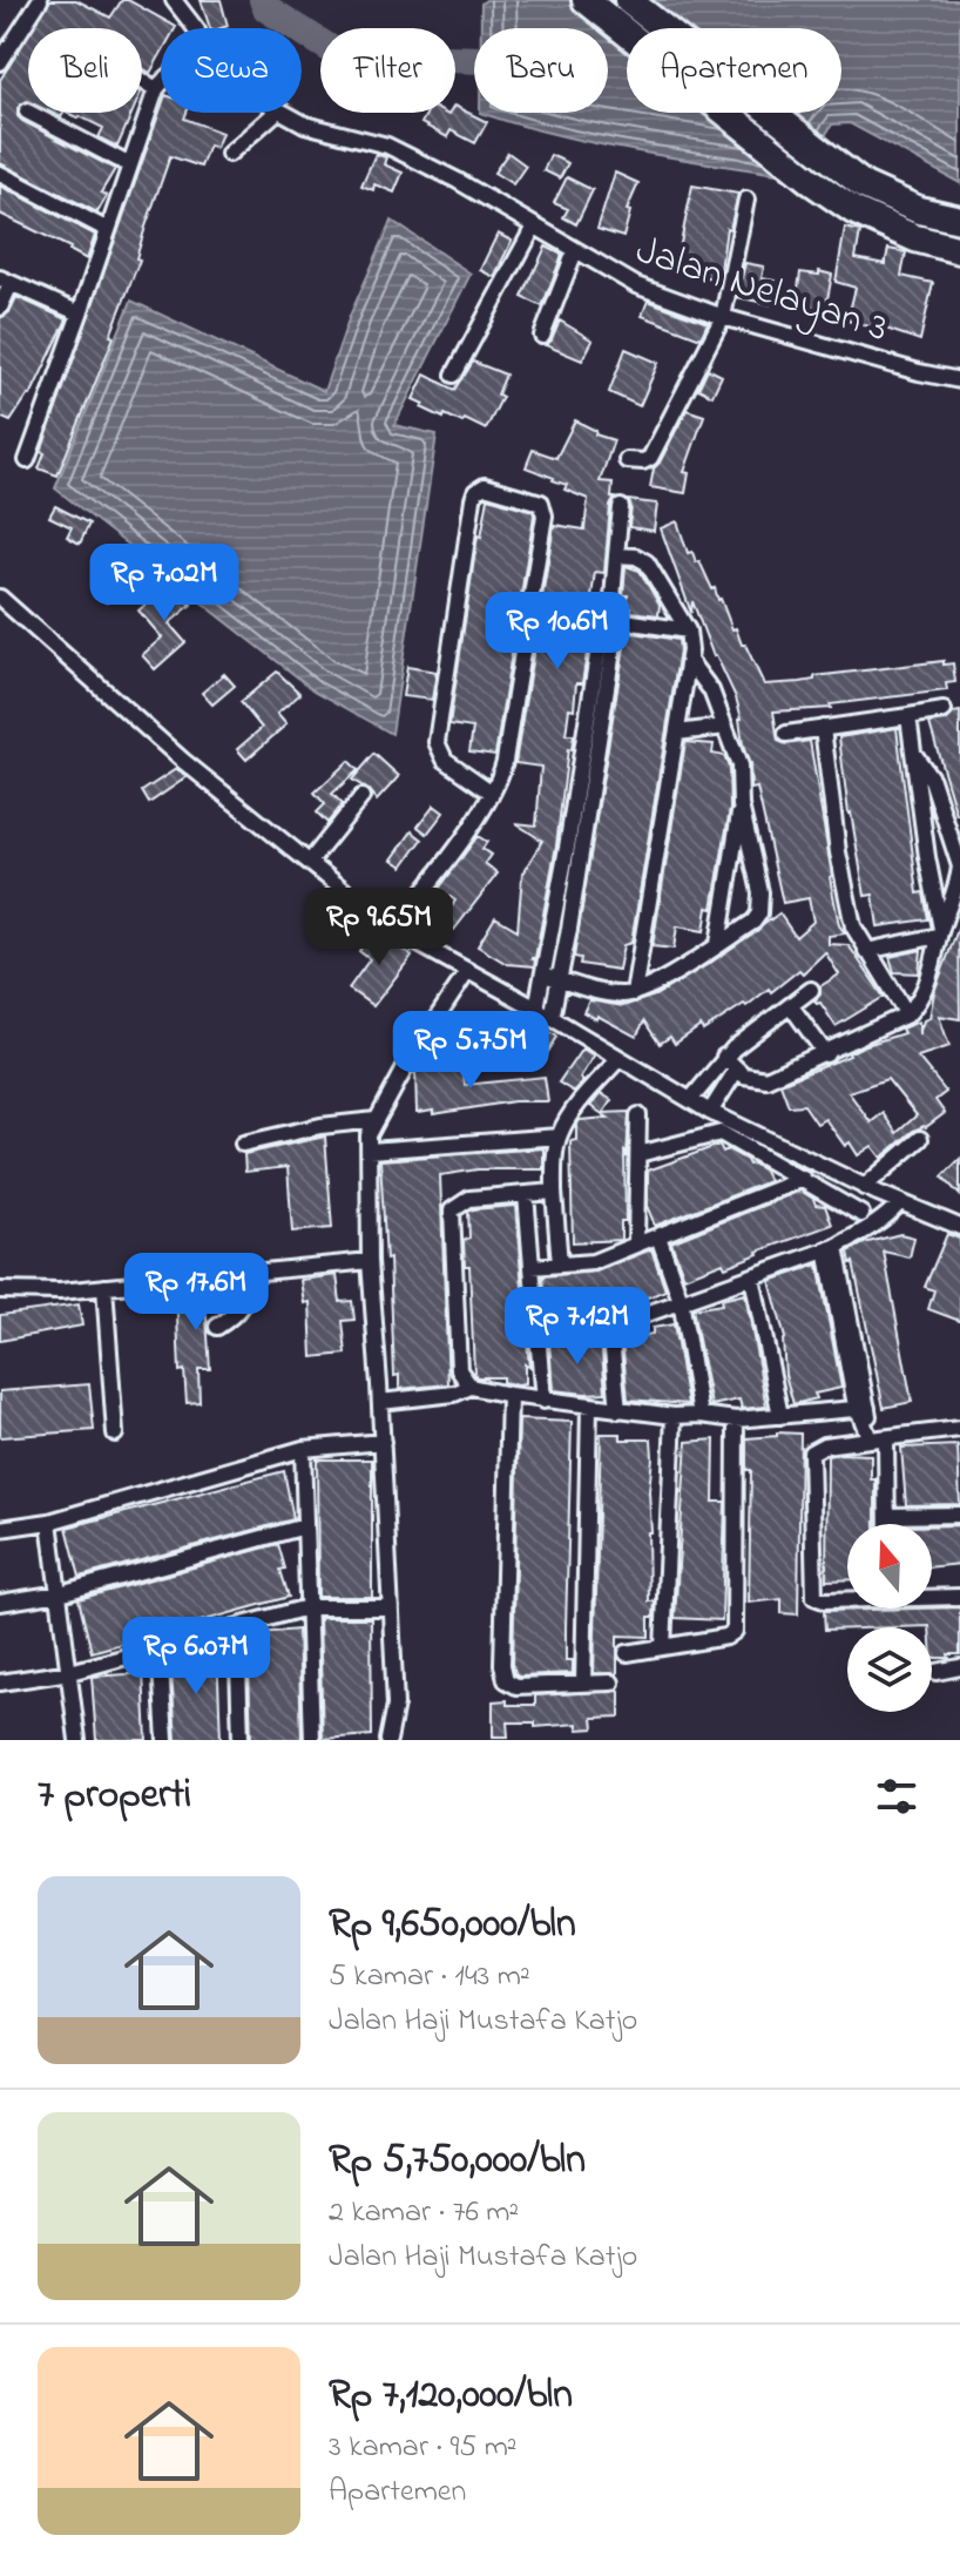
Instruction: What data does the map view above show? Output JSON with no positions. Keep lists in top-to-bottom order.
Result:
{
  "streets": {
    "street": ["Jalan Nelayan 3"]
  },
  "north": "top",
  "page": {
    "chip": [
      "Beli",
      "Sewa",
      "Filter",
      "Baru",
      "Apartemen"
    ],
    "price": [
      "Rp 7.02M",
      "Rp 10.6M",
      "Rp 9.65M",
      "Rp 5.75M",
      "Rp 17.6M",
      "Rp 7.12M",
      "Rp 6.07M"
    ],
    "heading": "7 properti",
    "list": [
      {
        "name": "Rp 9,650,000/bln",
        "note": "5 kamar · 143 m² · Jalan Haji Mustafa Katjo"
      },
      {
        "name": "Rp 5,750,000/bln",
        "note": "2 kamar · 76 m² · Jalan Haji Mustafa Katjo"
      },
      {
        "name": "Rp 7,120,000/bln",
        "note": "3 kamar · 95 m² · Apartemen"
      }
    ]
  }
}
